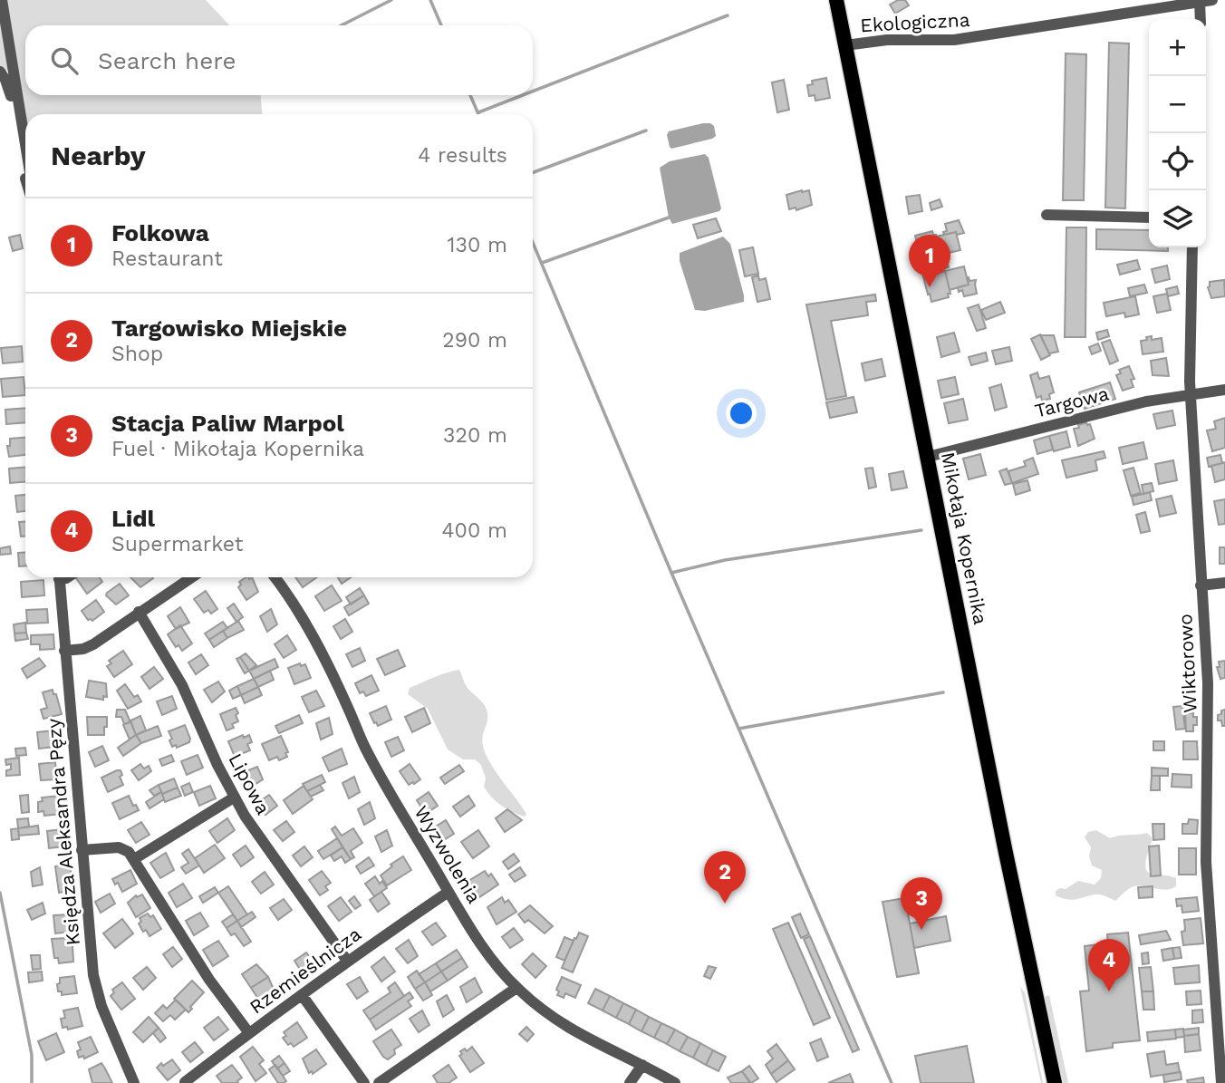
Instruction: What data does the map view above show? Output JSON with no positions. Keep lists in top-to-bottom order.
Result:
{
  "streets": {
    "main road": ["Mikołaja Kopernika"],
    "street": [
      "Ekologiczna",
      "Targowa",
      "Wiktorowo",
      "Lipowa",
      "Księdza Aleksandra Pęzy",
      "Wyzwolenia",
      "Rzemieślnicza"
    ]
  },
  "crossings": [
    ["Ekologiczna", "Mikołaja Kopernika"],
    ["Targowa", "Mikołaja Kopernika"],
    ["Targowa", "Wiktorowo"],
    ["Lipowa", "Rzemieślnicza"],
    ["Wyzwolenia", "Rzemieślnicza"]
  ],
  "page": {
    "map_buttons": ["+", "−"],
    "search": "Search here",
    "heading": ["Nearby", "4 results"],
    "list": [
      {
        "mark": "1",
        "name": "Folkowa",
        "note": "Restaurant",
        "value": "130 m"
      },
      {
        "mark": "2",
        "name": "Targowisko Miejskie",
        "note": "Shop",
        "value": "290 m"
      },
      {
        "mark": "3",
        "name": "Stacja Paliw Marpol",
        "note": "Fuel · Mikołaja Kopernika",
        "value": "320 m"
      },
      {
        "mark": "4",
        "name": "Lidl",
        "note": "Supermarket",
        "value": "400 m"
      }
    ],
    "pins": [
      "1",
      "2",
      "3",
      "4"
    ]
  }
}
